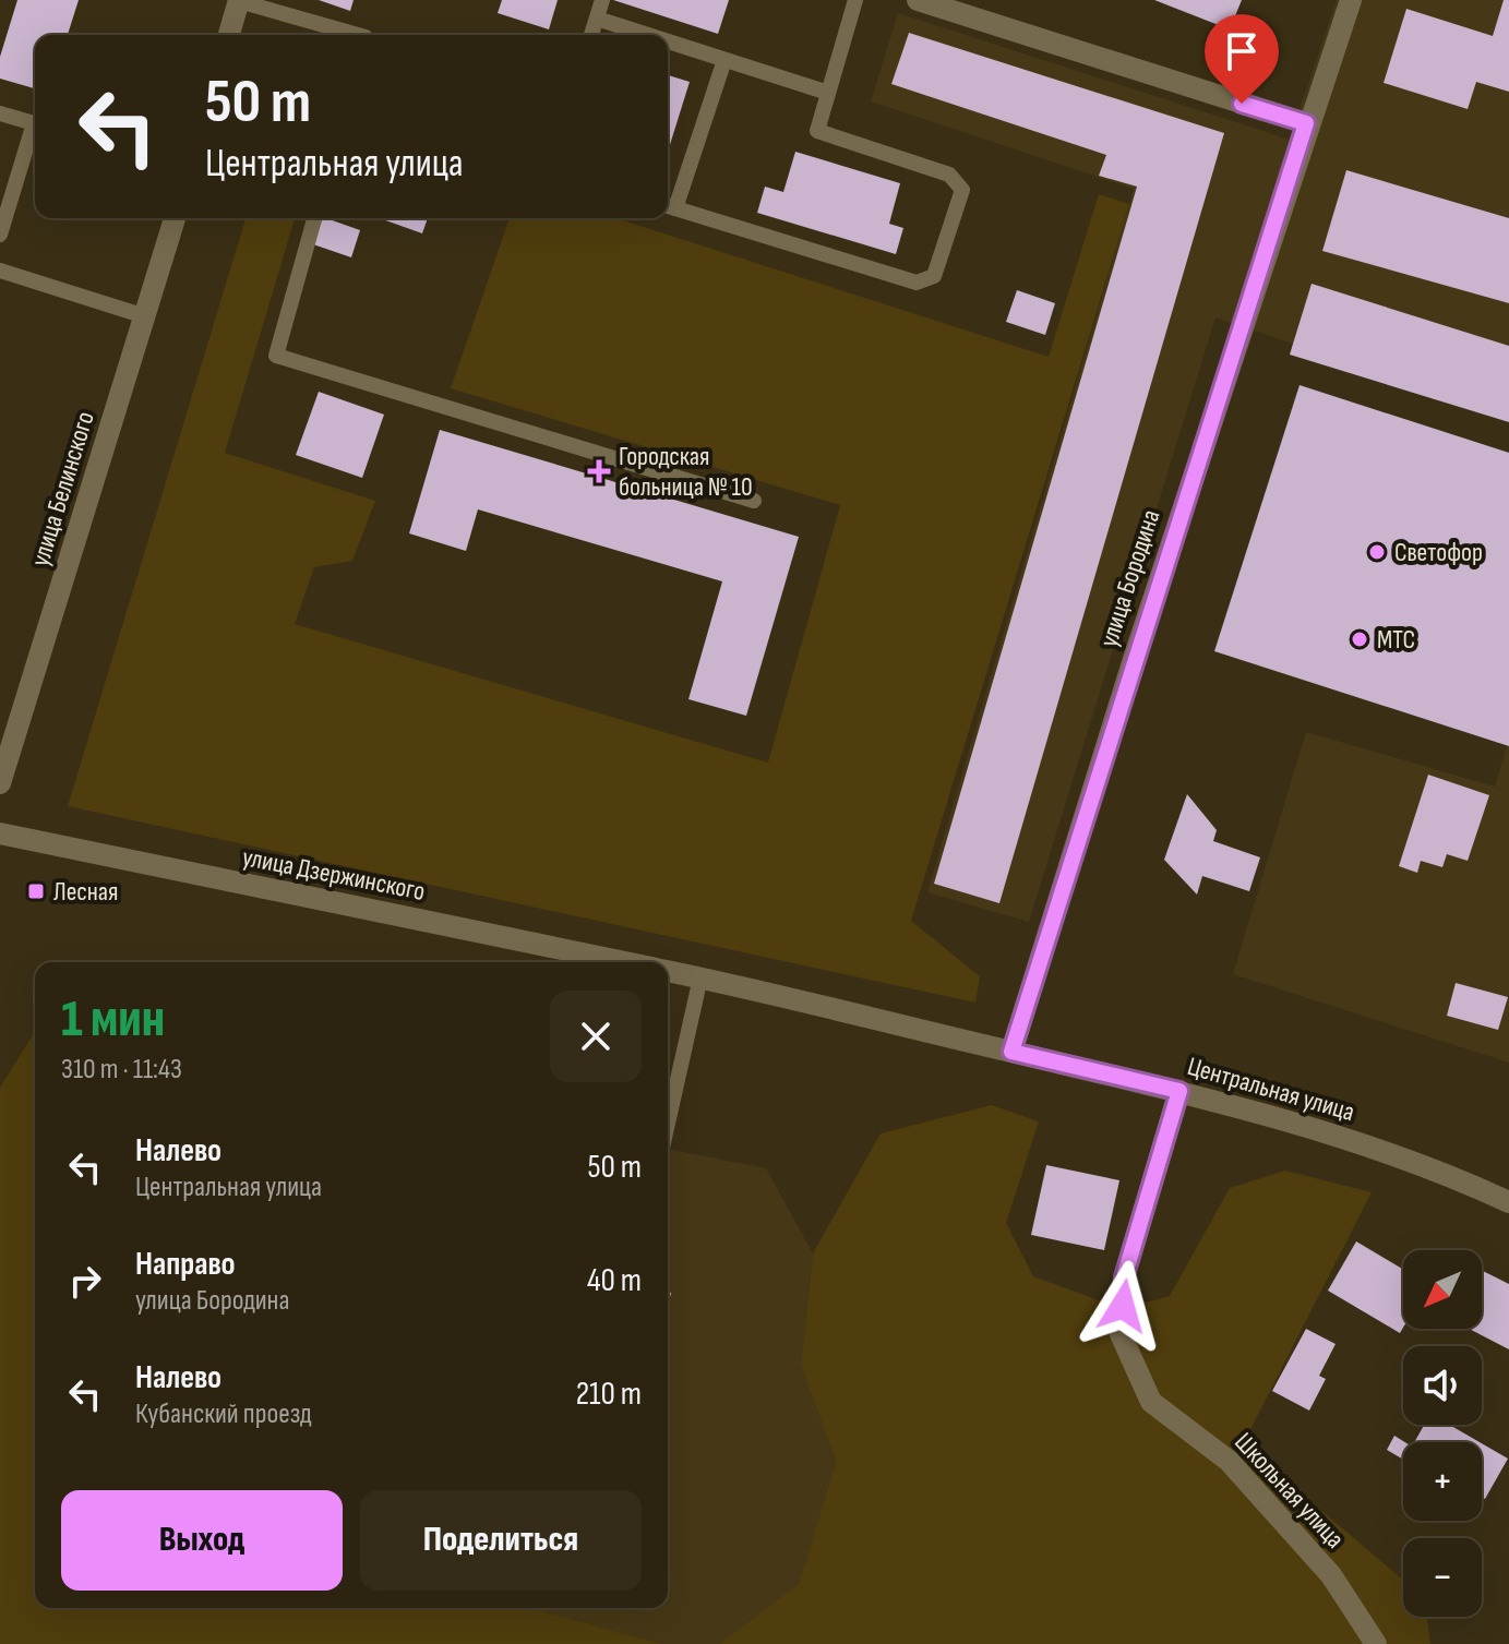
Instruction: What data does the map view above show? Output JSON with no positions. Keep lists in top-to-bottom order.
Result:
{
  "streets": {
    "street": [
      "улица Белинского",
      "улица Бородина",
      "улица Дзержинского",
      "Центральная улица",
      "Школьная улица"
    ]
  },
  "crossings": [
    ["улица Бородина", "улица Дзержинского"],
    ["улица Бородина", "Центральная улица"],
    ["улица Дзержинского", "Центральная улица"],
    ["Центральная улица", "Школьная улица"]
  ],
  "places": {
    "health": ["Городская больница № 10"],
    "other": ["Светофор", "МТС"],
    "transit": ["Лесная"]
  },
  "north": "bottom left",
  "page": {
    "turn": ["50 m", "Центральная улица"],
    "heading": ["1 мин", "310 m · 11:43"],
    "list": [
      {
        "name": "Налево",
        "note": "Центральная улица",
        "value": "50 m"
      },
      {
        "name": "Направо",
        "note": "улица Бородина",
        "value": "40 m"
      },
      {
        "name": "Налево",
        "note": "Кубанский проезд",
        "value": "210 m"
      }
    ],
    "map_buttons": ["+", "−"],
    "buttons": ["Выход", "Поделиться"]
  }
}
